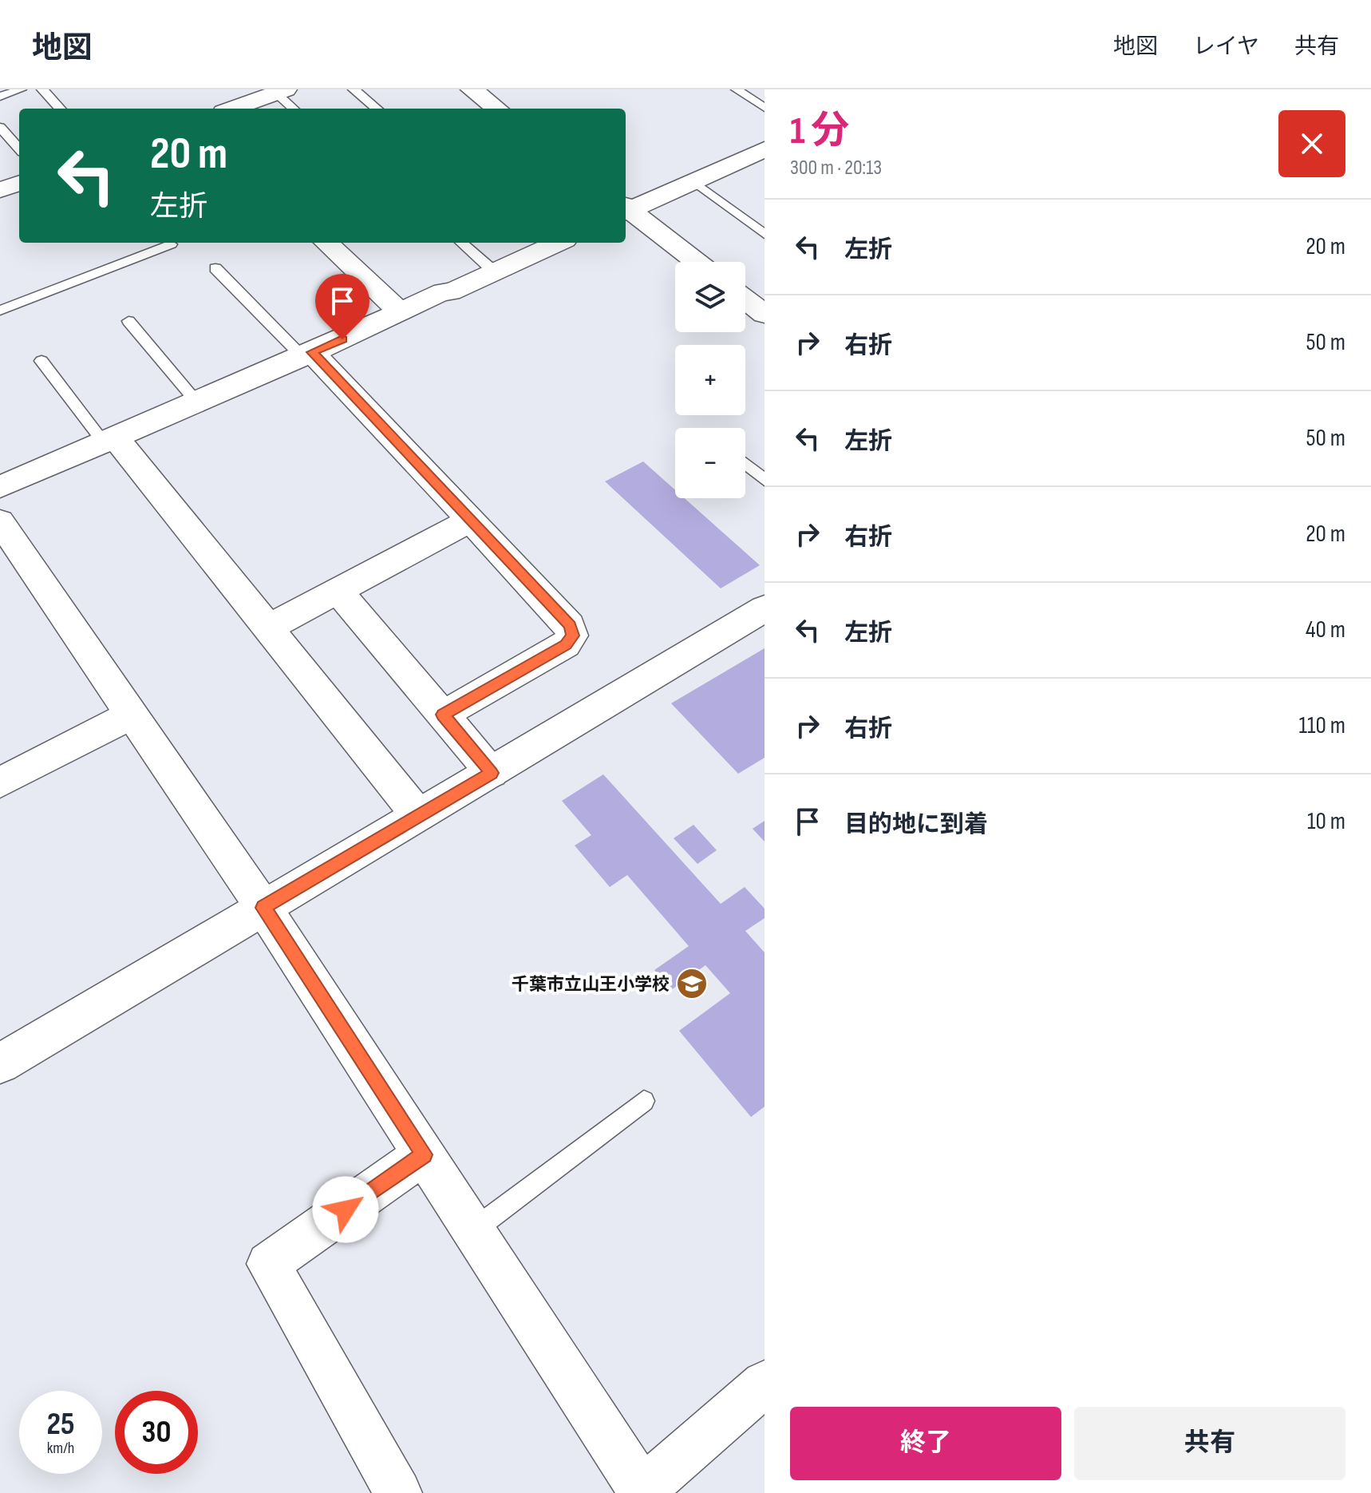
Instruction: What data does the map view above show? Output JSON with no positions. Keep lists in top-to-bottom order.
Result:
{
  "places": {
    "school or university": ["千葉市立山王小学校"]
  },
  "page": {
    "header": "地図",
    "nav": ["地図", "レイヤ", "共有"],
    "heading": ["1 分", "300 m · 20:13"],
    "turn": ["20 m", "左折"],
    "list": [
      {
        "name": "左折",
        "value": "20 m"
      },
      {
        "name": "右折",
        "value": "50 m"
      },
      {
        "name": "左折",
        "value": "50 m"
      },
      {
        "name": "右折",
        "value": "20 m"
      },
      {
        "name": "左折",
        "value": "40 m"
      },
      {
        "name": "右折",
        "value": "110 m"
      },
      {
        "name": "目的地に到着",
        "value": "10 m"
      }
    ],
    "map_buttons": ["+", "−"],
    "speed": "25 km/h",
    "limit": "30",
    "buttons": ["終了", "共有"]
  }
}
